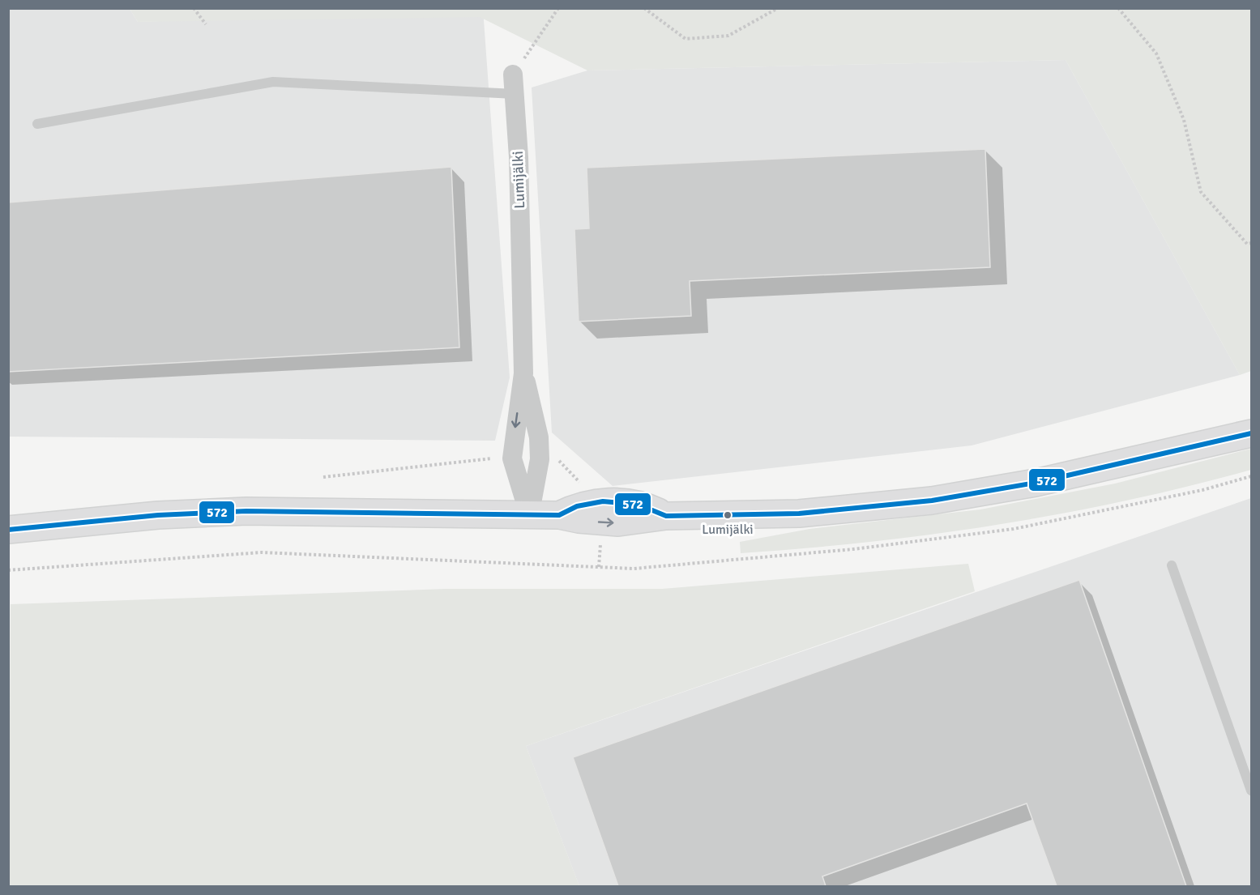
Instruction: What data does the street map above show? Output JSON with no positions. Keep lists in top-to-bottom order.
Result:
{
  "streets": {
    "street": ["Lumijälki"]
  },
  "places": ["Lumijälki"],
  "lines": ["transit line 572"]
}
